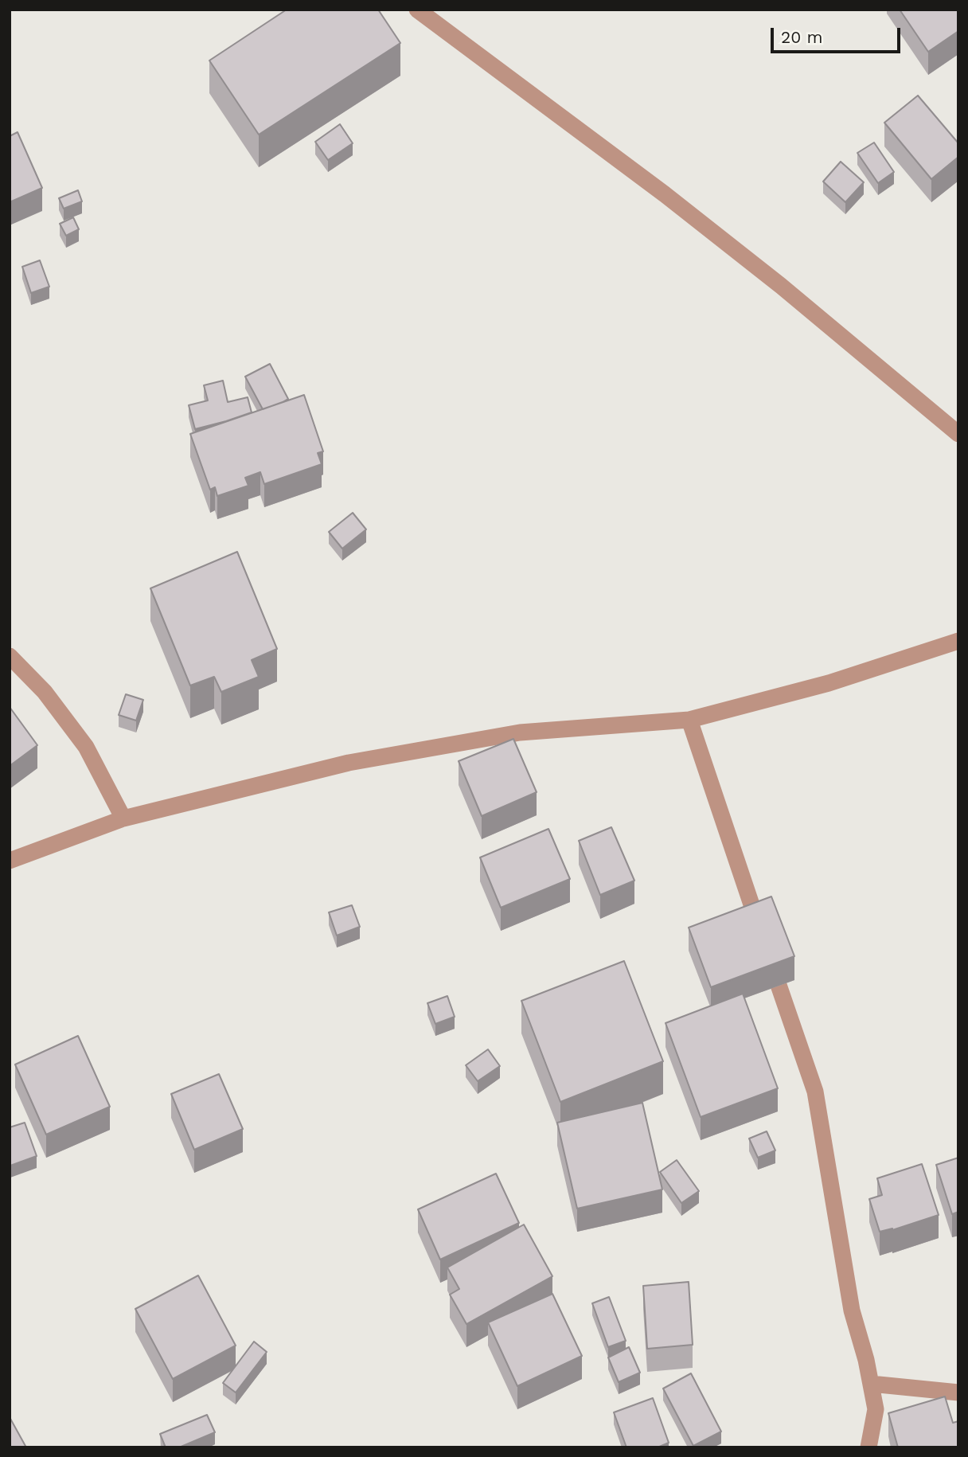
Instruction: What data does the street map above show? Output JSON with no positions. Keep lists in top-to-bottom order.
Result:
{
  "scale_bar": "20 m"
}
